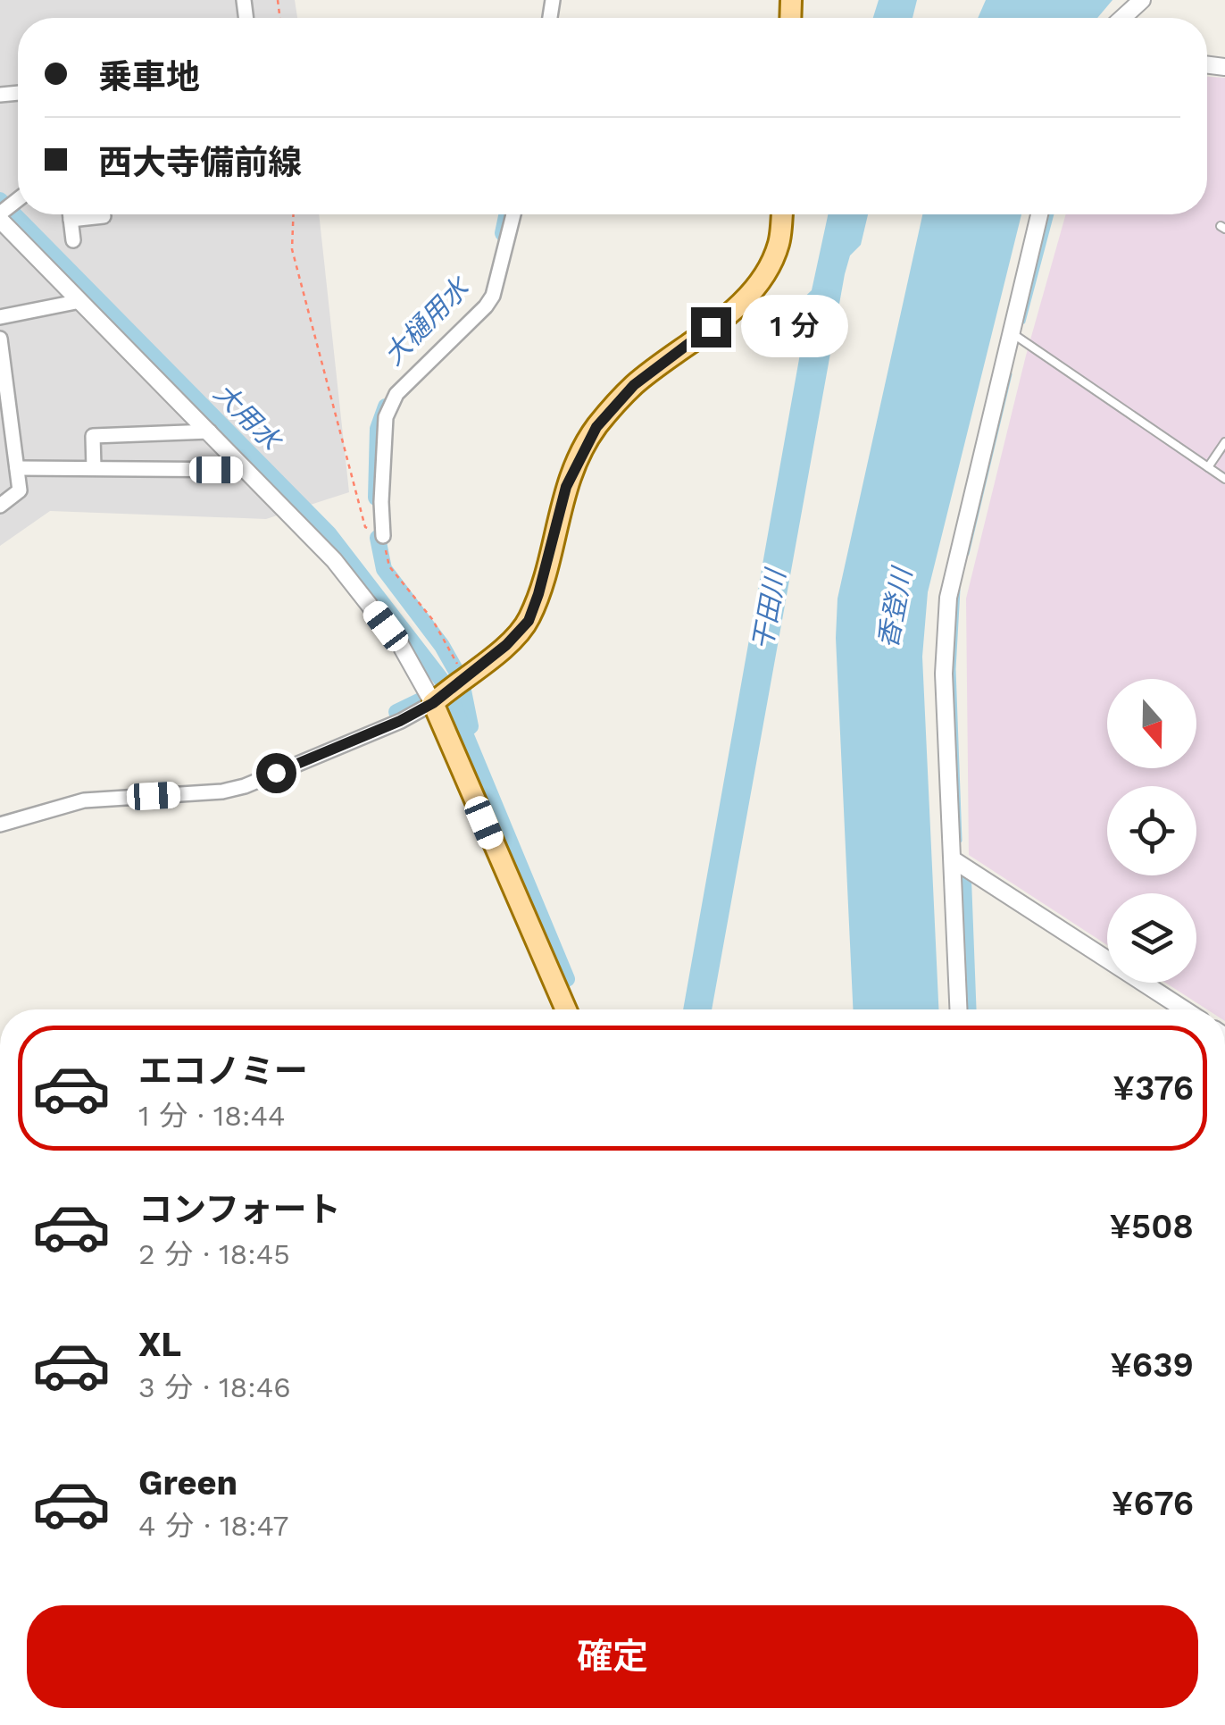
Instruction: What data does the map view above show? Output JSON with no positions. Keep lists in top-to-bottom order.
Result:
{
  "water": [
    "大樋用水",
    "大用水",
    "香登川",
    "干田川"
  ],
  "north": "bottom",
  "page": {
    "banner": ["乗車地", "西大寺備前線"],
    "bubble": "1 分",
    "list": [
      {
        "name": "エコノミー",
        "note": "1 分 · 18:44",
        "value": "¥376"
      },
      {
        "name": "コンフォート",
        "note": "2 分 · 18:45",
        "value": "¥508"
      },
      {
        "name": "XL",
        "note": "3 分 · 18:46",
        "value": "¥639"
      },
      {
        "name": "Green",
        "note": "4 分 · 18:47",
        "value": "¥676"
      }
    ],
    "buttons": "確定"
  }
}
